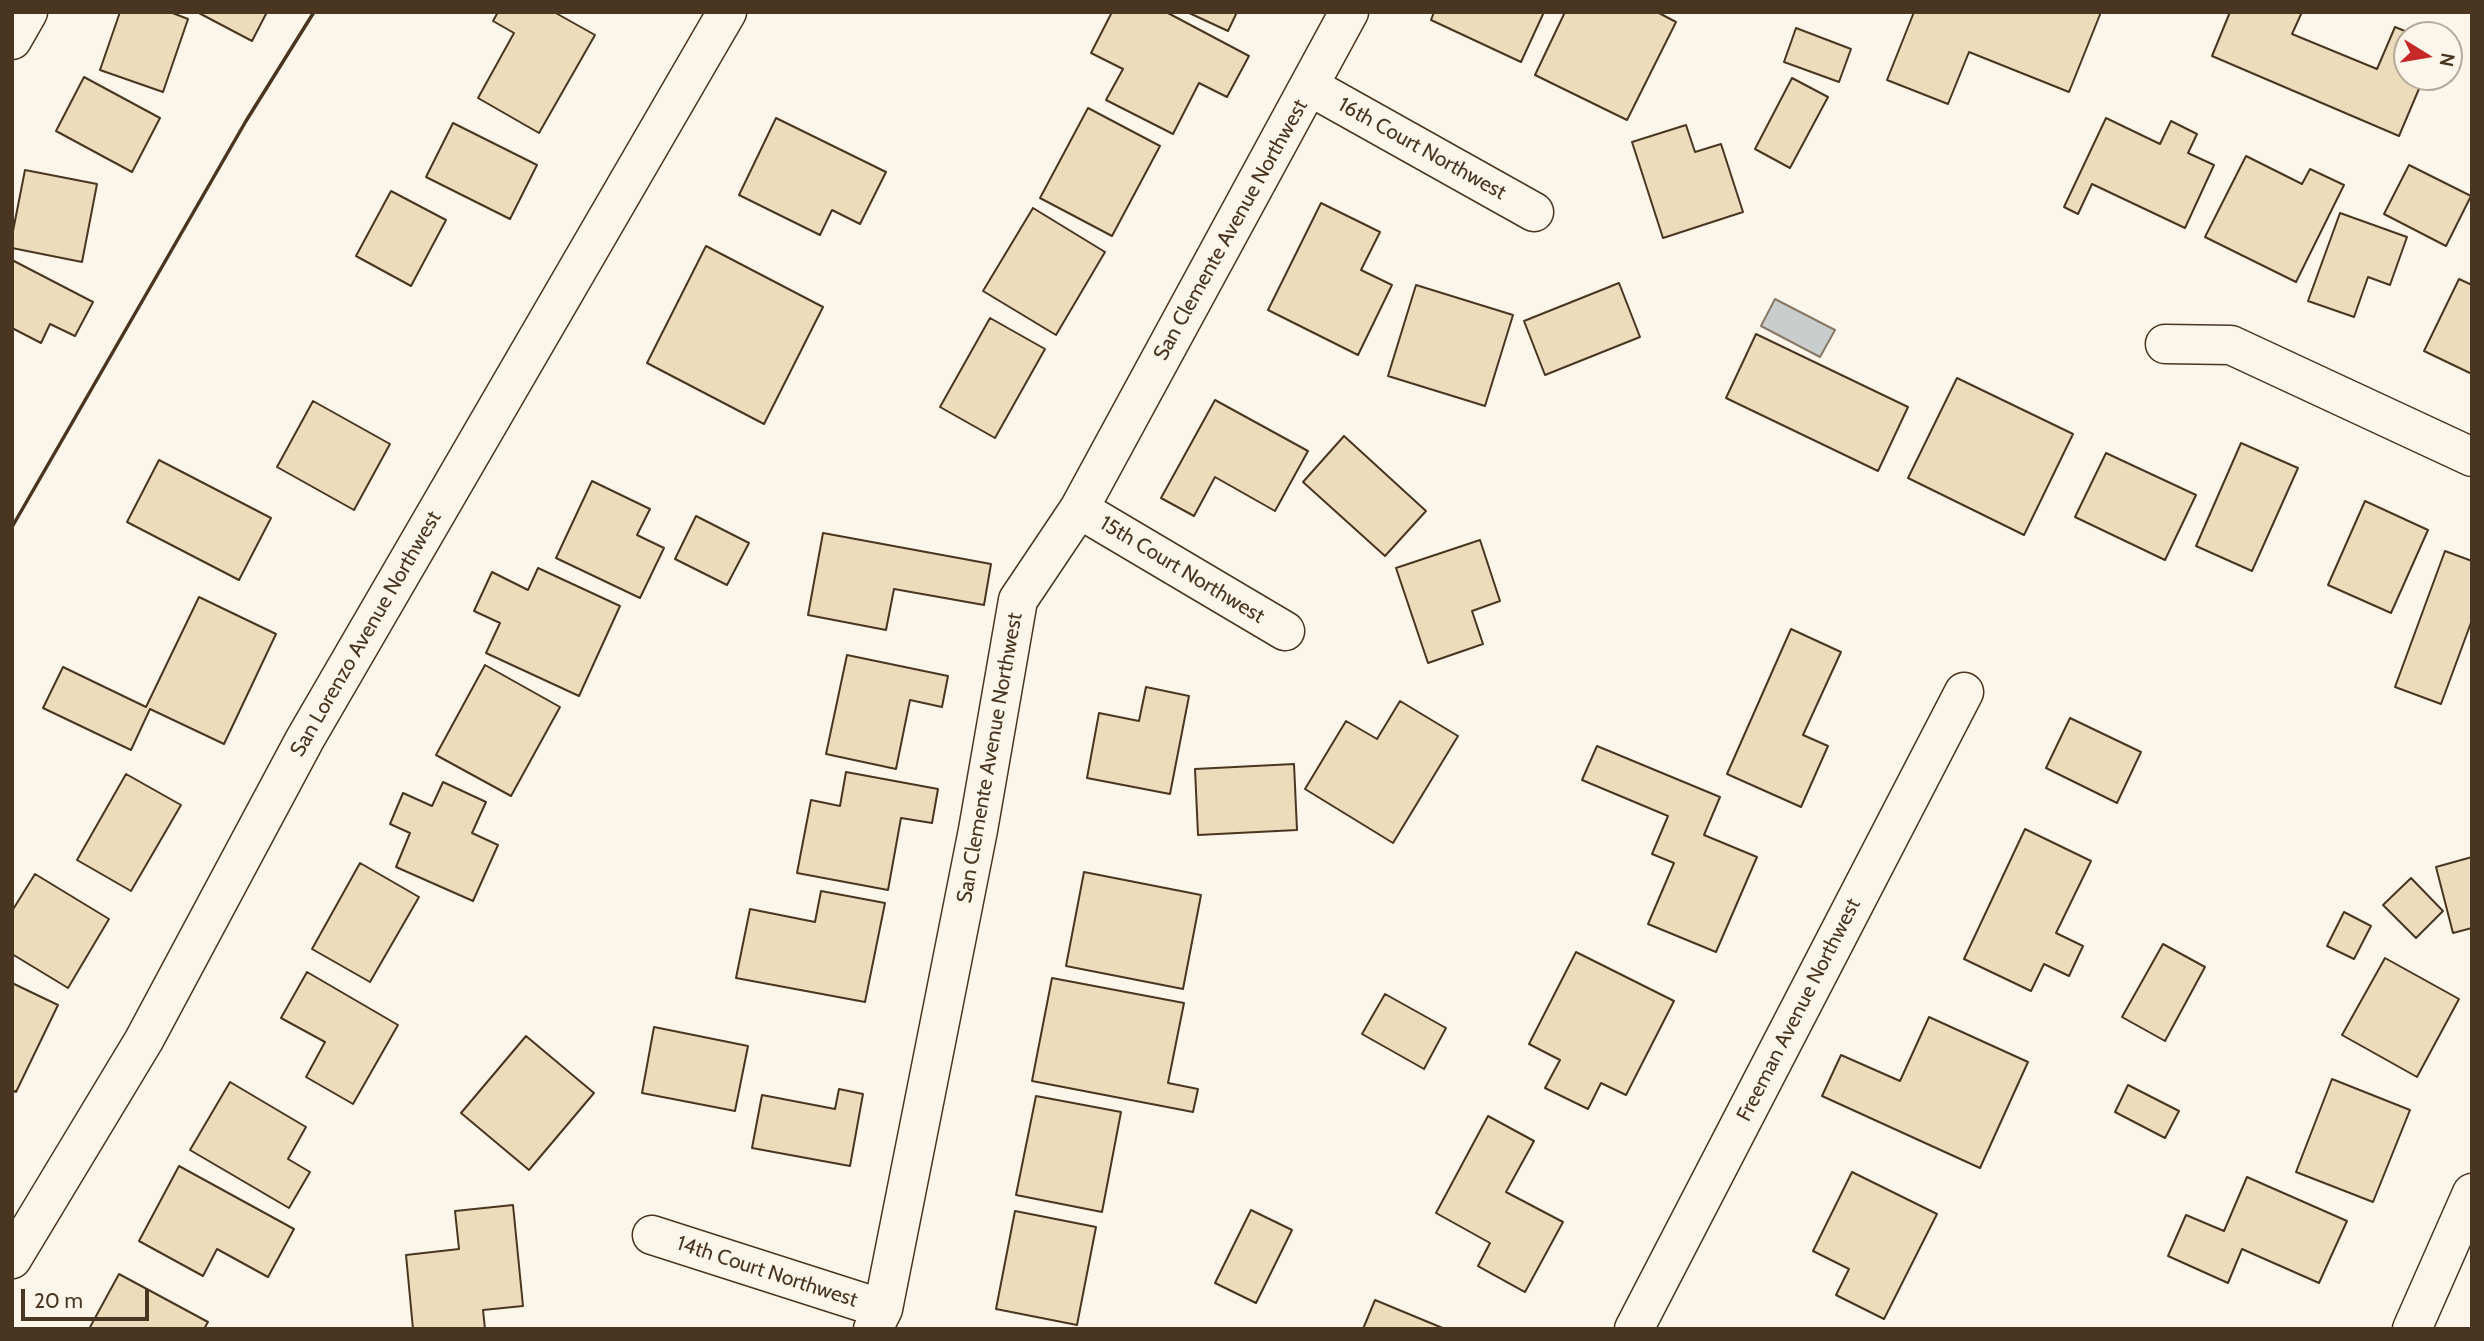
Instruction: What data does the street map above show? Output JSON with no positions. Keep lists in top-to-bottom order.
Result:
{
  "streets": {
    "street": [
      "16th Court Northwest",
      "San Clemente Avenue Northwest",
      "15th Court Northwest",
      "San Lorenzo Avenue Northwest",
      "Freeman Avenue Northwest",
      "14th Court Northwest"
    ]
  },
  "crossings": [
    ["16th Court Northwest", "San Clemente Avenue Northwest"],
    ["San Clemente Avenue Northwest", "15th Court Northwest"],
    ["San Clemente Avenue Northwest", "14th Court Northwest"]
  ],
  "scale_bar": "20 m",
  "north": "right"
}
